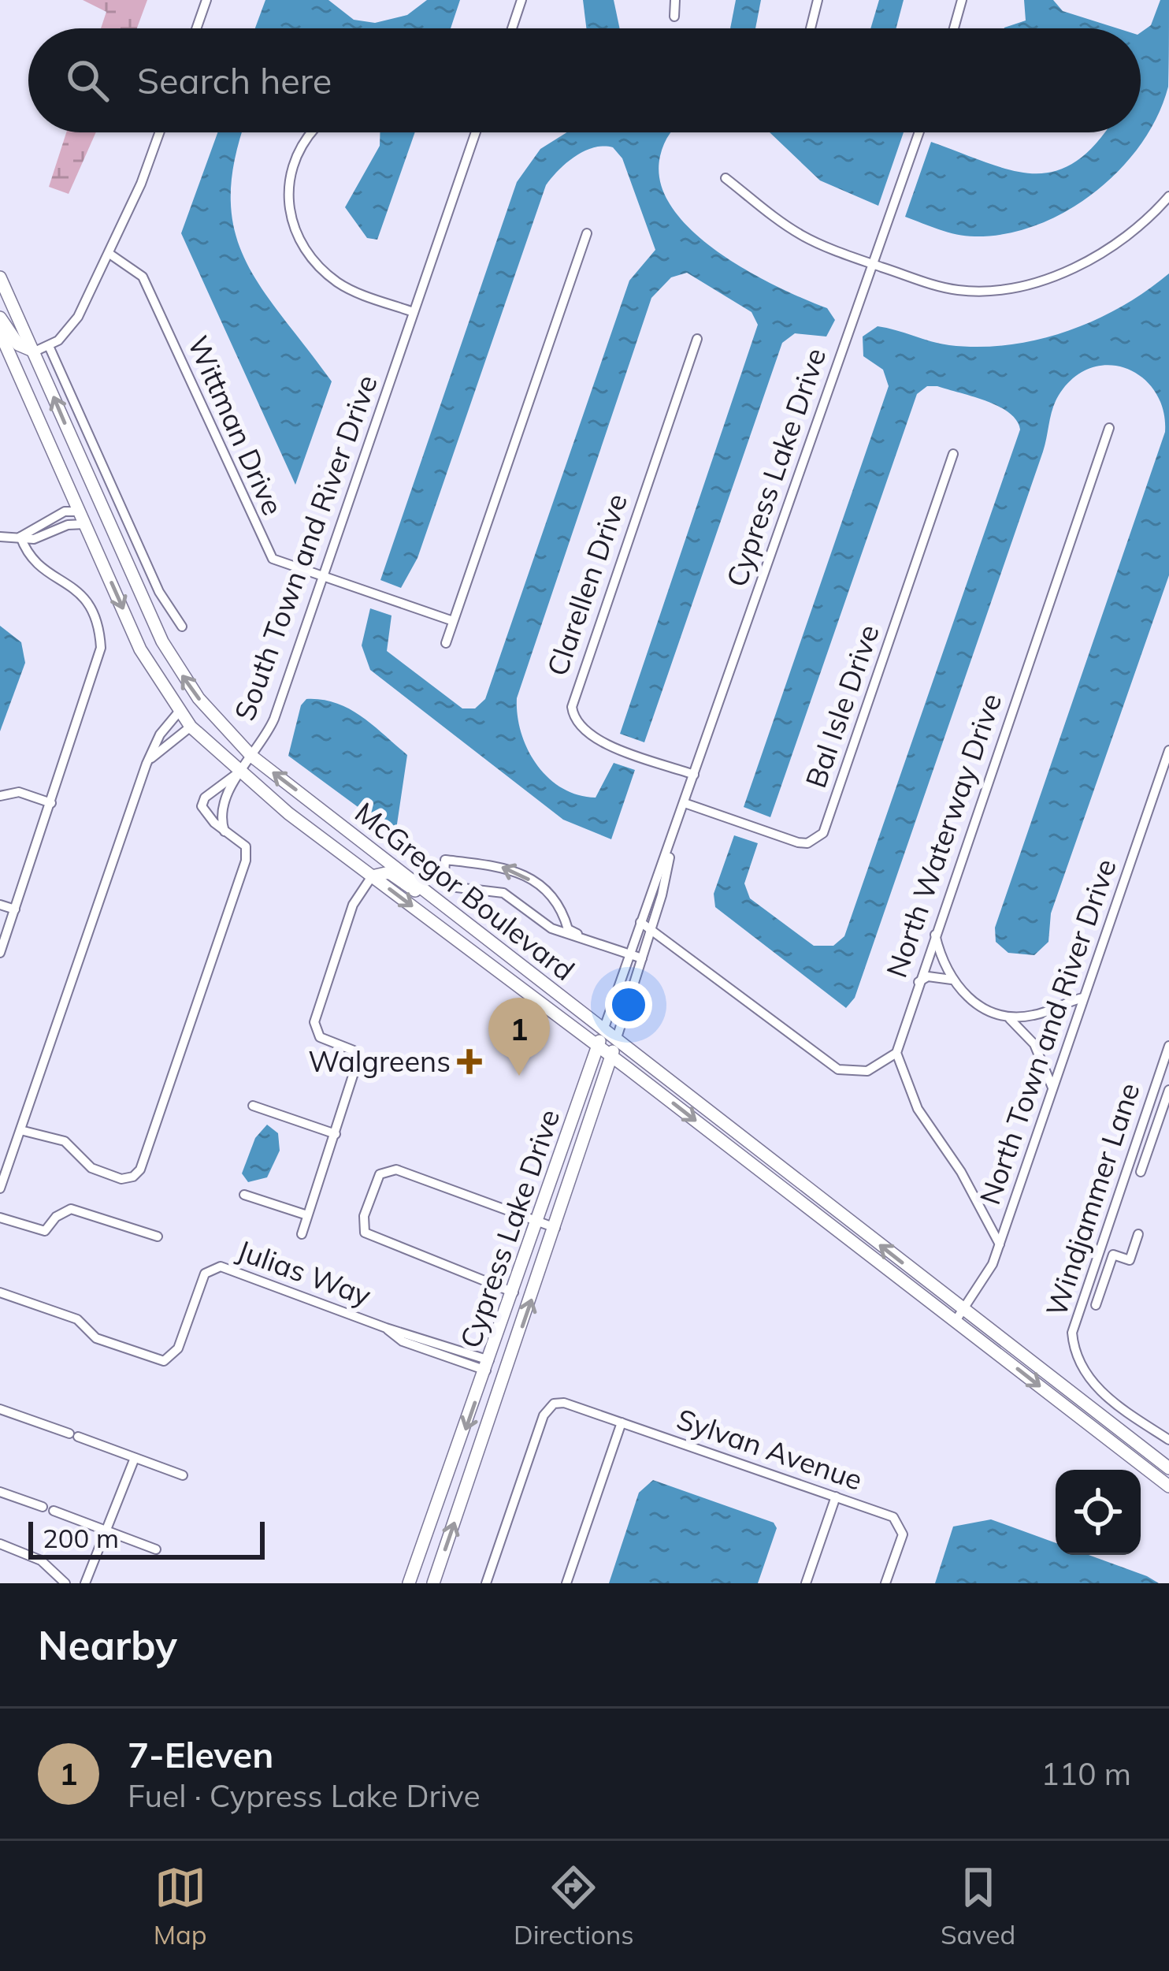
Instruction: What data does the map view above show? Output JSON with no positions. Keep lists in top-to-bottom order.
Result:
{
  "streets": {
    "main road": ["Cypress Lake Drive", "McGregor Boulevard"],
    "street": [
      "Wittman Drive",
      "South Town and River Drive",
      "Clarellen Drive",
      "Bal Isle Drive",
      "North Waterway Drive",
      "North Town and River Drive",
      "Windjammer Lane",
      "Julias Way",
      "Sylvan Avenue"
    ]
  },
  "crossings": [
    ["Wittman Drive", "South Town and River Drive"],
    ["Cypress Lake Drive", "Clarellen Drive"],
    ["Cypress Lake Drive", "Bal Isle Drive"],
    ["Cypress Lake Drive", "McGregor Boulevard"],
    ["Cypress Lake Drive", "Julias Way"],
    ["South Town and River Drive", "McGregor Boulevard"],
    ["McGregor Boulevard", "North Town and River Drive"]
  ],
  "places": {
    "health": ["Walgreens"]
  },
  "scale_bar": "200 m",
  "page": {
    "search": "Search here",
    "pins": "1",
    "scale": "200 m",
    "heading": "Nearby",
    "list": [
      {
        "mark": "1",
        "name": "7-Eleven",
        "note": "Fuel · Cypress Lake Drive",
        "value": "110 m"
      }
    ],
    "nav": ["Map", "Directions", "Saved"]
  }
}
